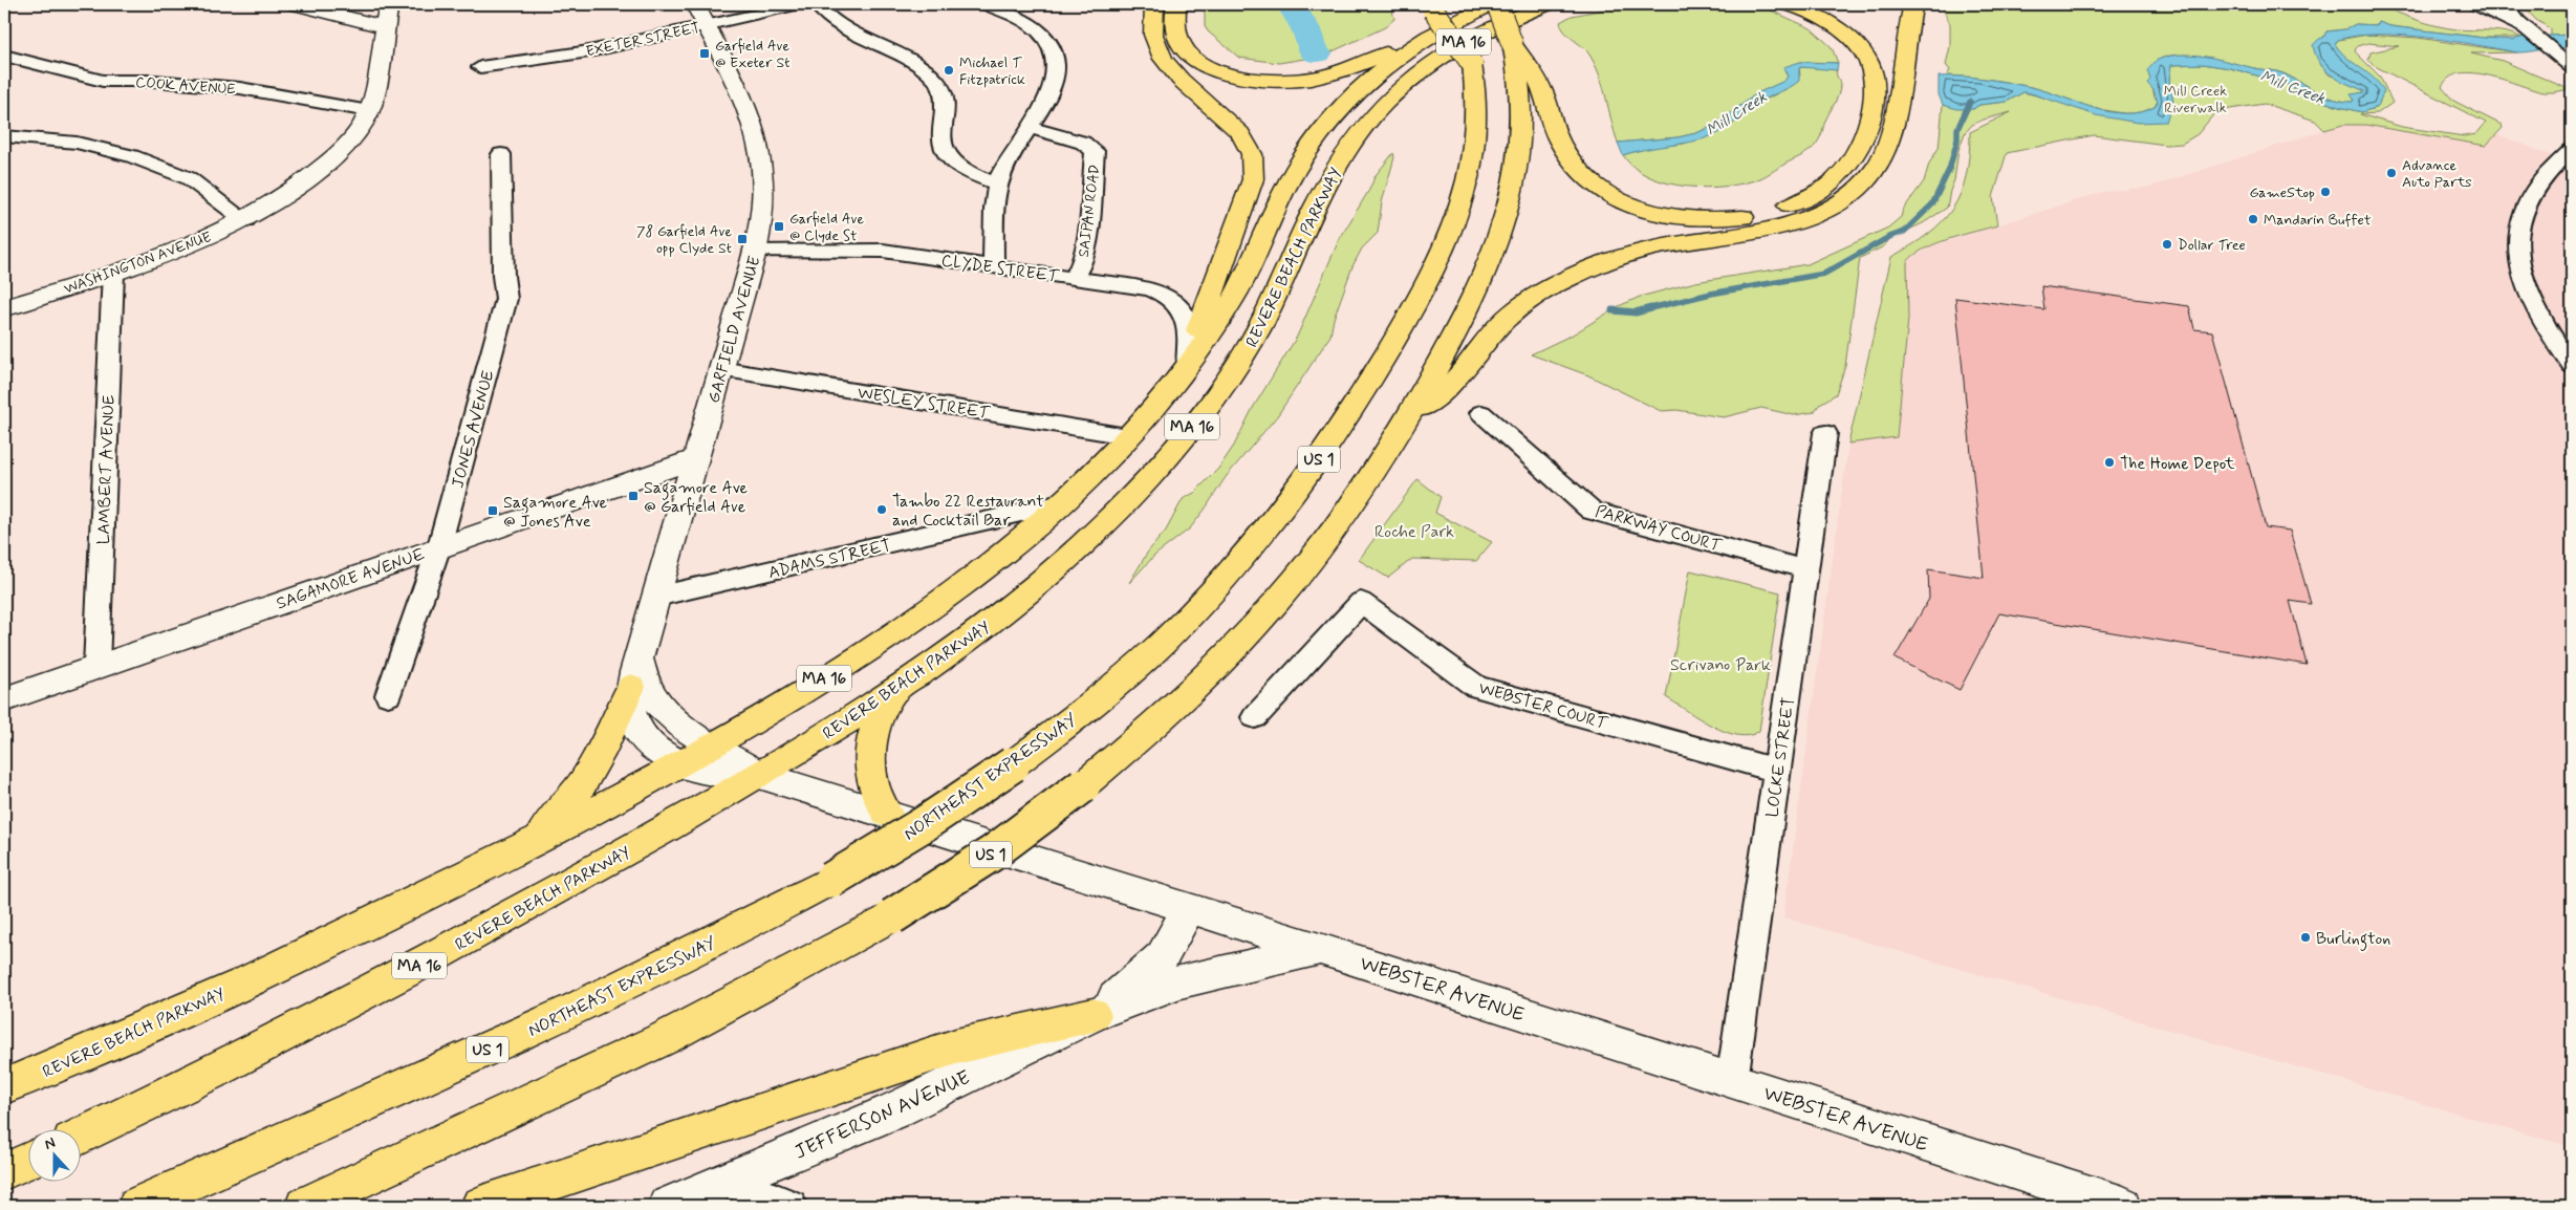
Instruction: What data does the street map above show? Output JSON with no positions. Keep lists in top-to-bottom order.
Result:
{
  "streets": {
    "highway": [
      "MA 16",
      "REVERE BEACH PARKWAY",
      "US 1",
      "NORTHEAST EXPRESSWAY"
    ],
    "street": [
      "EXETER STREET",
      "COOK AVENUE",
      "SAIPAN ROAD",
      "WASHINGTON AVENUE",
      "CLYDE STREET",
      "GARFIELD AVENUE",
      "WESLEY STREET",
      "JONES AVENUE",
      "LAMBERT AVENUE",
      "PARKWAY COURT",
      "ADAMS STREET",
      "SAGAMORE AVENUE",
      "WEBSTER COURT",
      "LOCKE STREET",
      "WEBSTER AVENUE",
      "JEFFERSON AVENUE"
    ]
  },
  "crossings": [
    ["EXETER STREET", "GARFIELD AVENUE"],
    ["COOK AVENUE", "WASHINGTON AVENUE"],
    ["SAIPAN ROAD", "CLYDE STREET"],
    ["REVERE BEACH PARKWAY", "CLYDE STREET"],
    ["REVERE BEACH PARKWAY", "GARFIELD AVENUE"],
    ["REVERE BEACH PARKWAY", "WESLEY STREET"],
    ["REVERE BEACH PARKWAY", "ADAMS STREET"],
    ["REVERE BEACH PARKWAY", "WEBSTER AVENUE"],
    ["WASHINGTON AVENUE", "LAMBERT AVENUE"],
    ["CLYDE STREET", "GARFIELD AVENUE"],
    ["GARFIELD AVENUE", "WESLEY STREET"],
    ["GARFIELD AVENUE", "ADAMS STREET"],
    ["GARFIELD AVENUE", "SAGAMORE AVENUE"],
    ["GARFIELD AVENUE", "WEBSTER AVENUE"],
    ["JONES AVENUE", "SAGAMORE AVENUE"],
    ["LAMBERT AVENUE", "SAGAMORE AVENUE"],
    ["PARKWAY COURT", "LOCKE STREET"],
    ["WEBSTER COURT", "LOCKE STREET"],
    ["LOCKE STREET", "WEBSTER AVENUE"],
    ["WEBSTER AVENUE", "JEFFERSON AVENUE"]
  ],
  "water": ["Mill Creek"],
  "parks": ["Mill Creek Riverwalk", "Roche Park", "Scrivano Park"],
  "places": {
    "transit": [
      "Garfield Ave @ Exeter St",
      "Garfield Ave @ Clyde St",
      "78 Garfield Ave opp Clyde St",
      "Sagamore Ave @ Garfield Ave",
      "Sagamore Ave @ Jones Ave"
    ],
    "other": [
      "Michael T Fitzpatrick",
      "Advance Auto Parts",
      "GameStop",
      "Mandarin Buffet",
      "Dollar Tree",
      "The Home Depot",
      "Tambo 22 Restaurant and Cocktail Bar",
      "Burlington"
    ]
  },
  "north": "top"
}
